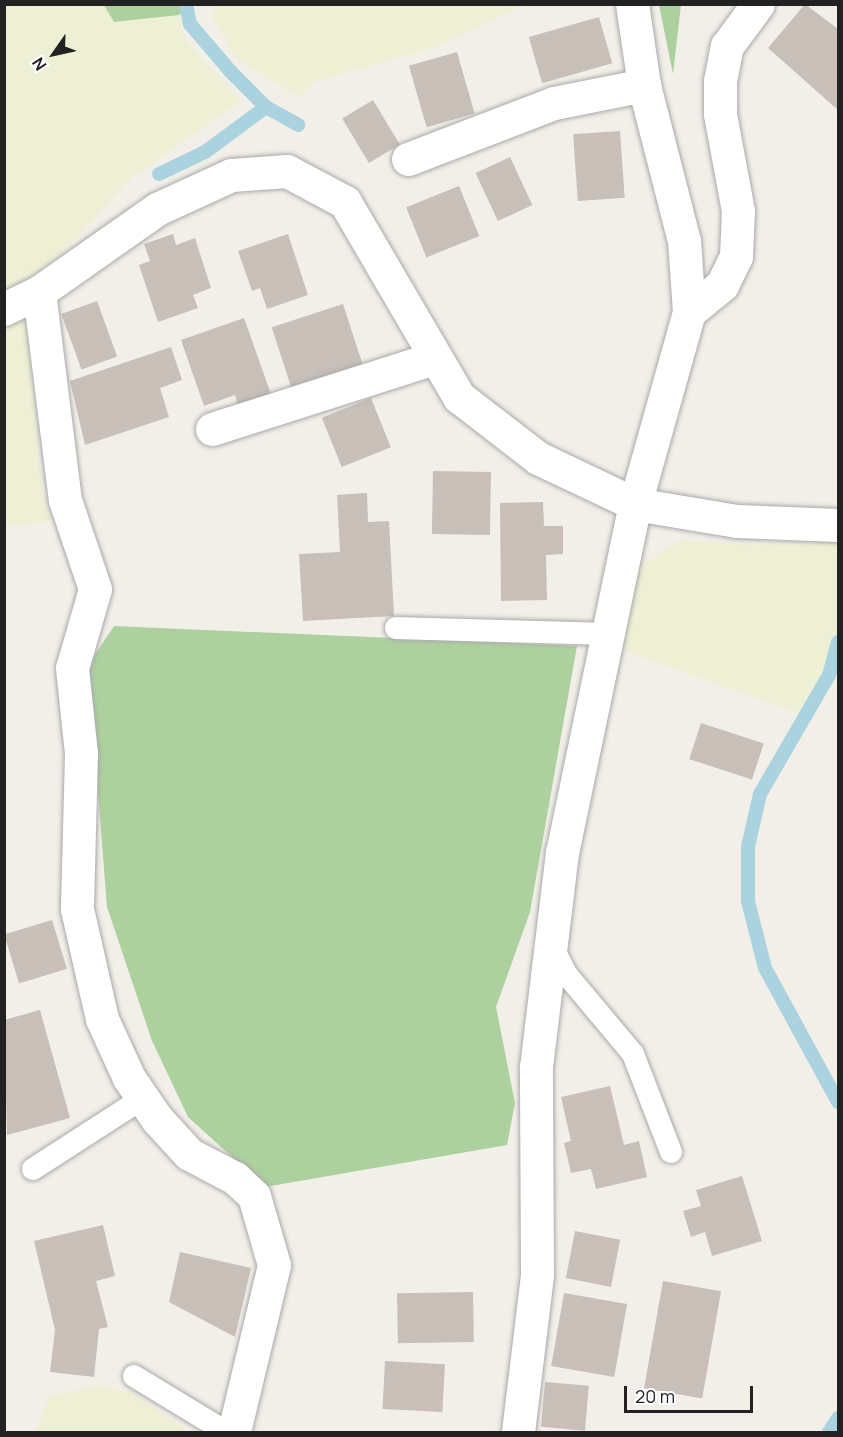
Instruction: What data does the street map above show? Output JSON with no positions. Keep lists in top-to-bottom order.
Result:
{
  "scale_bar": "20 m",
  "north": "bottom left"
}
